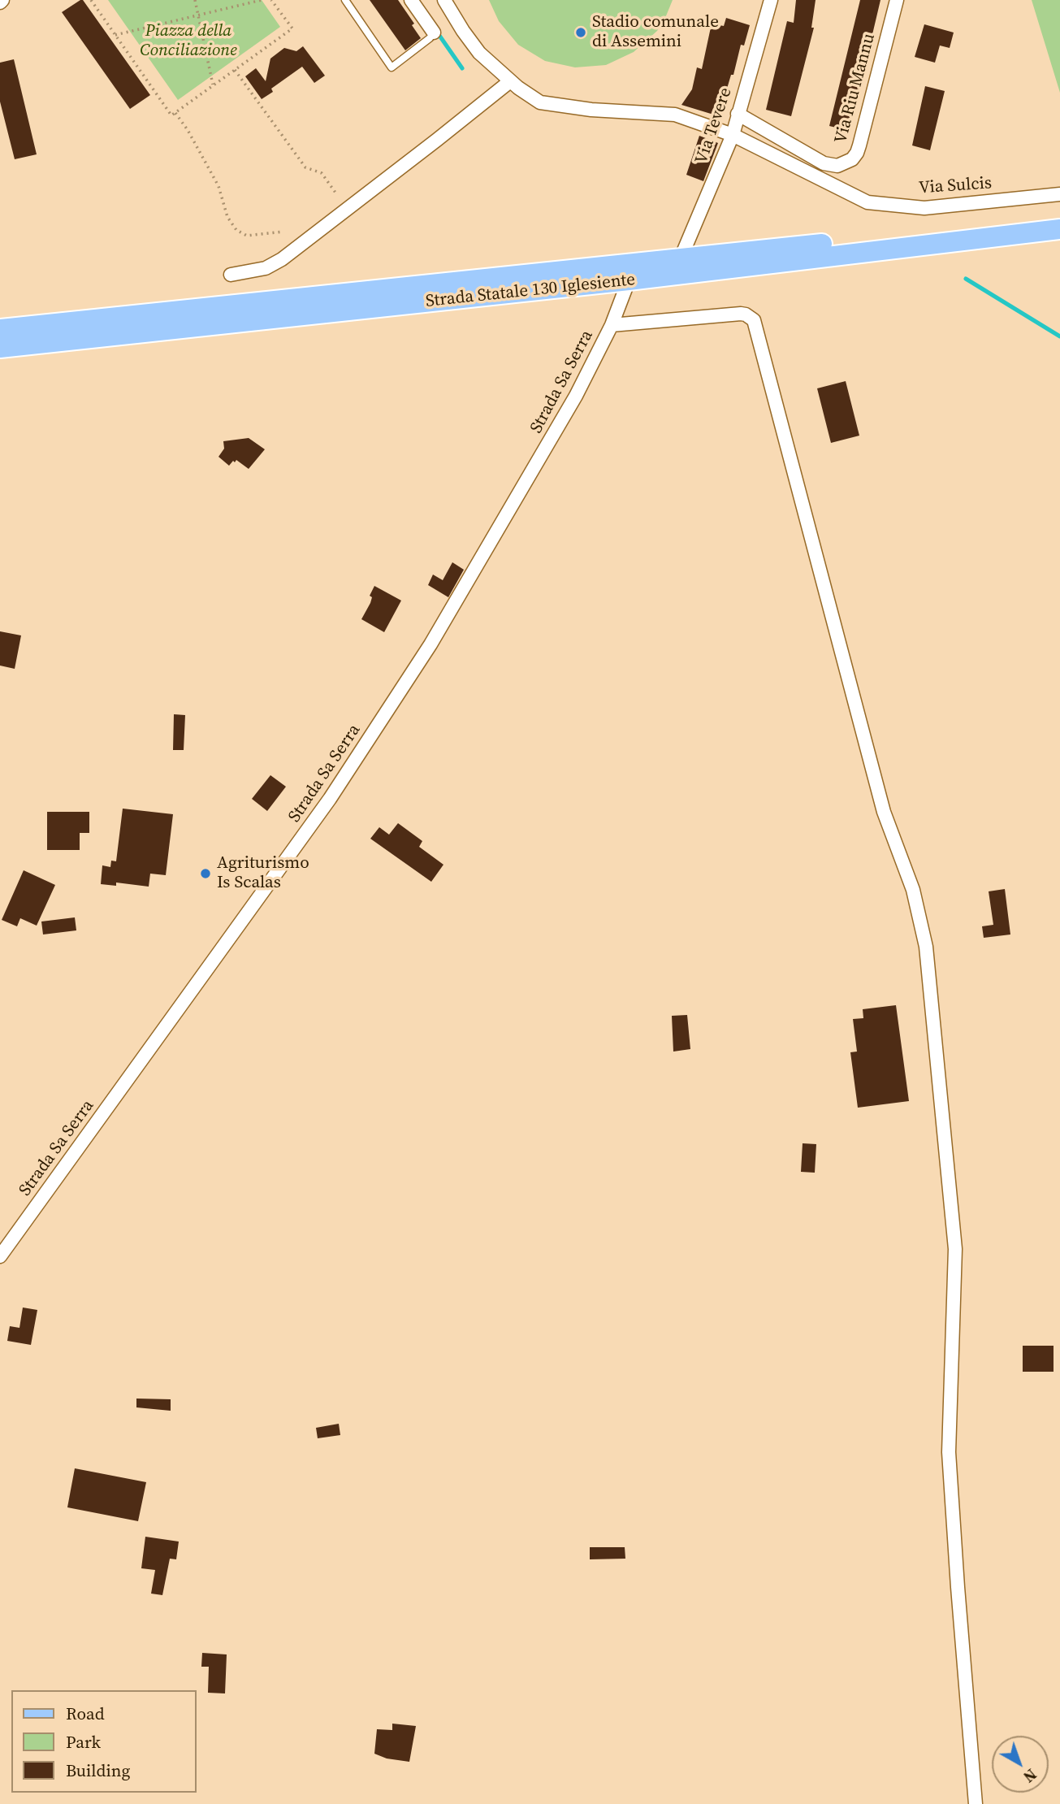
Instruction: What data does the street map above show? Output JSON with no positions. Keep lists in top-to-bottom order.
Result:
{
  "streets": {
    "main road": ["Strada Statale 130 Iglesiente"],
    "street": [
      "Via Riu Mannu",
      "Via Tevere",
      "Via Sulcis",
      "Strada Sa Serra"
    ]
  },
  "crossings": [
    ["Via Riu Mannu", "Via Tevere"],
    ["Via Tevere", "Via Sulcis"],
    ["Via Tevere", "Strada Statale 130 Iglesiente"],
    ["Strada Statale 130 Iglesiente", "Strada Sa Serra"]
  ],
  "parks": ["Piazza della Conciliazione"],
  "places": ["Stadio comunale di Assemini", "Agriturismo Is Scalas"],
  "legend": ["Road", "Park", "Building"],
  "north": "bottom right"
}
